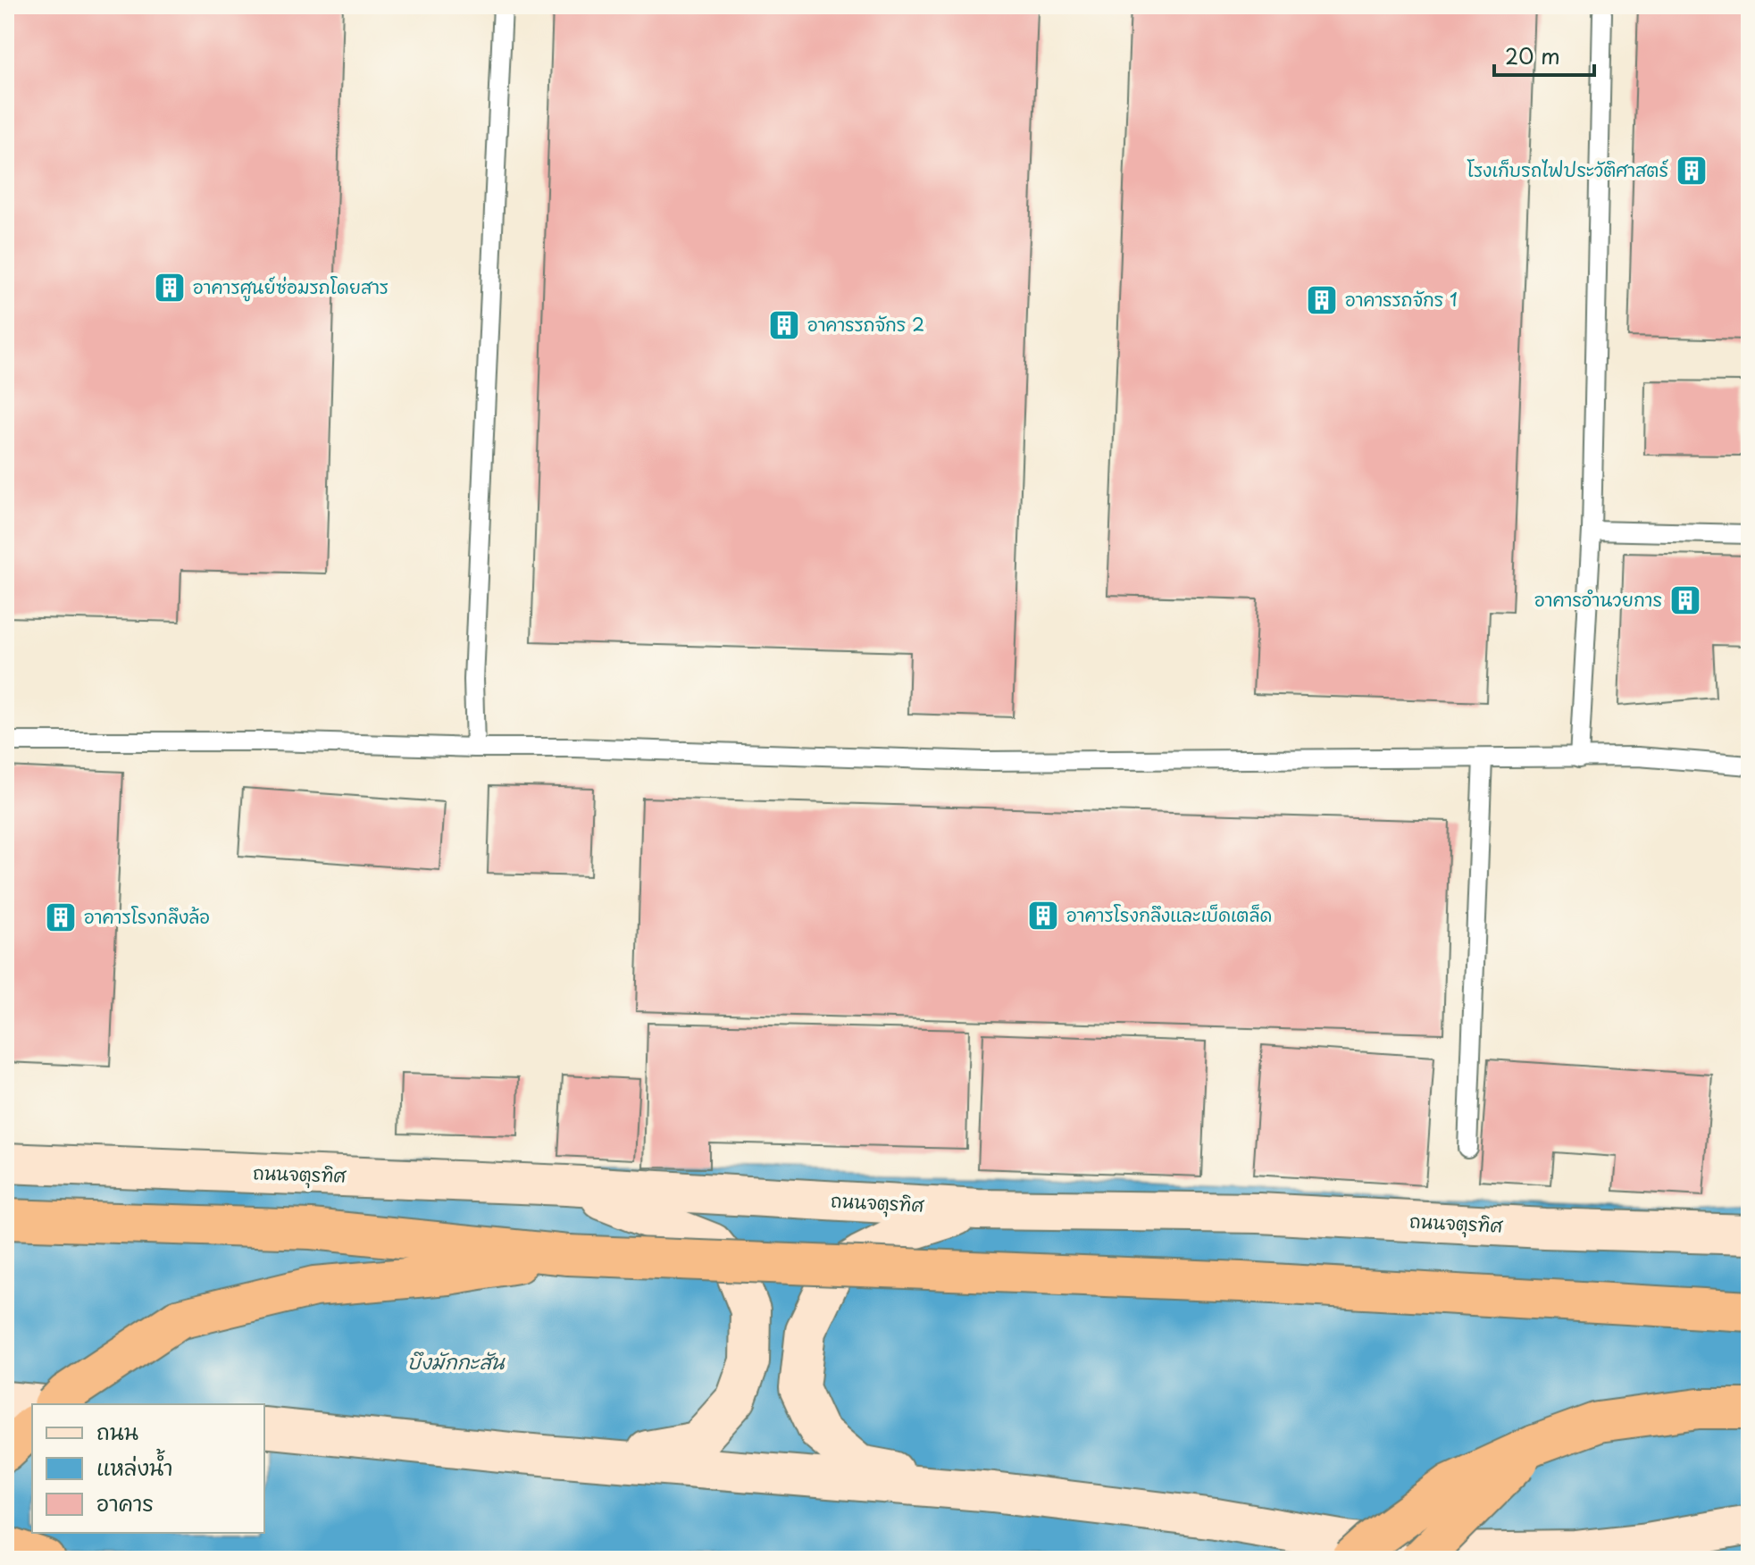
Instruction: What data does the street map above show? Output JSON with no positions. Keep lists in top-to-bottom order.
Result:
{
  "streets": {
    "main road": ["ถนนจตุรทิศ"]
  },
  "water": ["บึงมักกะสัน"],
  "places": {
    "building": [
      "โรงเก็บรถไฟประวัติศาสตร์",
      "อาคารศูนย์ซ่อมรถโดยสาร",
      "อาคารรถจักร 1",
      "อาคารรถจักร 2",
      "อาคารอำนวยการ",
      "อาคารโรงกลึงและเบ็ดเตล็ด",
      "อาคารโรงกลึงล้อ"
    ]
  },
  "legend": ["ถนน", "แหล่งน้ำ", "อาคาร"],
  "scale_bar": "20 m"
}
